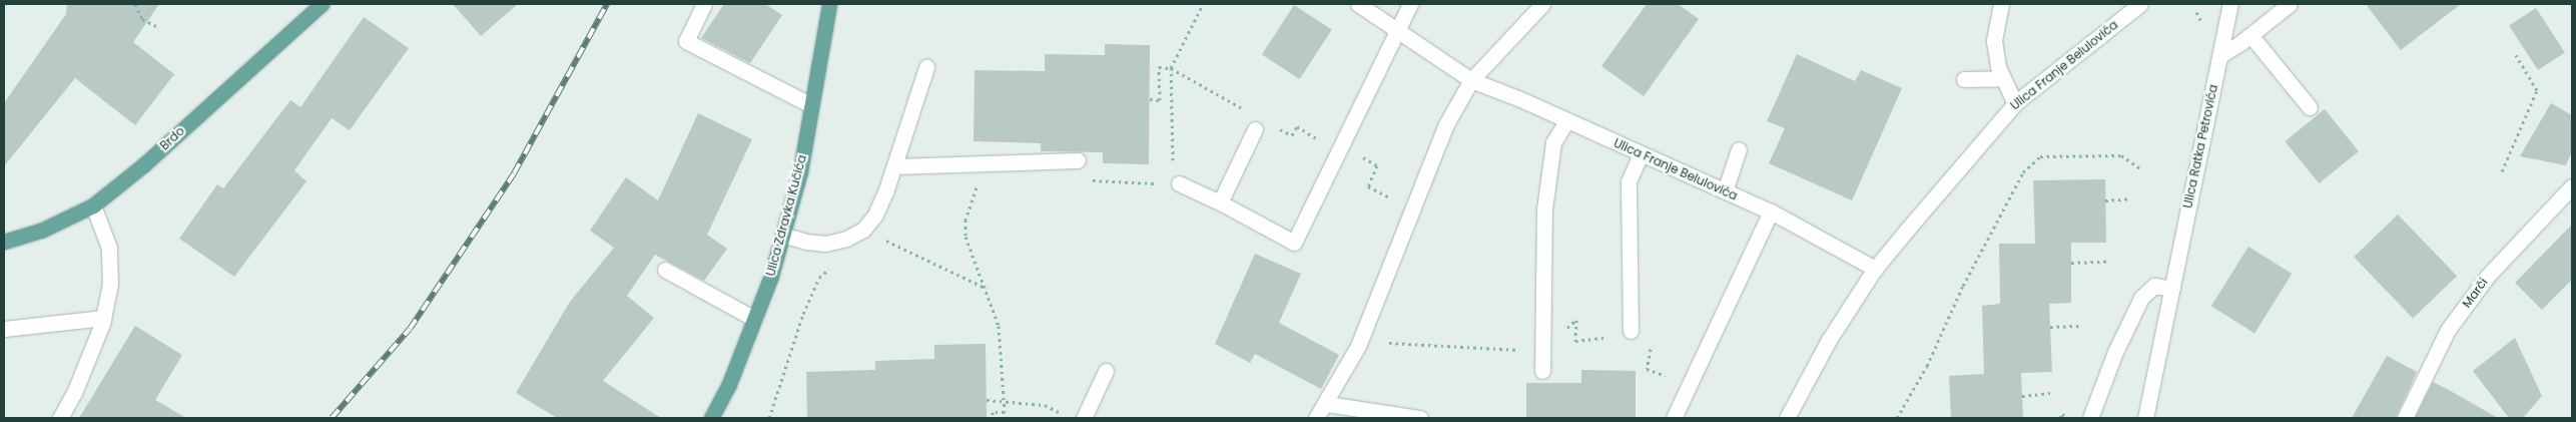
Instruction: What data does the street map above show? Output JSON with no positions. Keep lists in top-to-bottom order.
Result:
{
  "streets": {
    "main road": ["Brdo", "Ulica Zdravka Kučića"],
    "street": ["Ulica Franje Belulovića", "Ulica Ratka Petrovića", "Marči"]
  }
}
